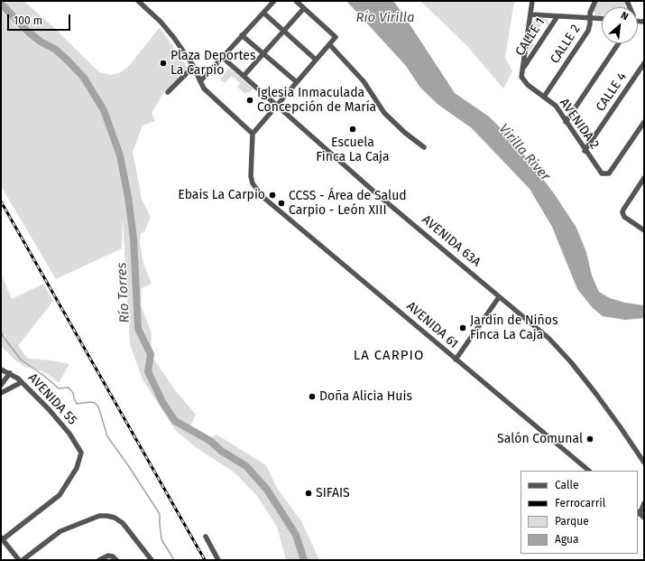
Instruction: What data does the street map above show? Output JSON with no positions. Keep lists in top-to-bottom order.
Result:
{
  "streets": {
    "street": [
      "CALLE 1",
      "CALLE 2",
      "CALLE 4",
      "AVENIDA 2",
      "AVENIDA 63A",
      "AVENIDA 61",
      "AVENIDA 55"
    ]
  },
  "crossings": [
    ["CALLE 1", "AVENIDA 2"],
    ["CALLE 2", "AVENIDA 2"],
    ["CALLE 4", "AVENIDA 2"]
  ],
  "districts": ["LA CARPIO"],
  "water": ["Río Virilla", "Virilla River", "Río Torres"],
  "places": [
    "Plaza Deportes La Carpio",
    "Iglesia Inmaculada Concepción de María",
    "Escuela Finca La Caja",
    "Ebais La Carpio",
    "CCSS - Área de Salud Carpio - León XIII",
    "Jardín de Niños Finca La Caja",
    "Doña Alicia Huis",
    "Salón Comunal",
    "SIFAIS"
  ],
  "legend": [
    "Calle",
    "Ferrocarril",
    "Parque",
    "Agua"
  ],
  "scale_bar": "100 m",
  "north": "top right"
}
